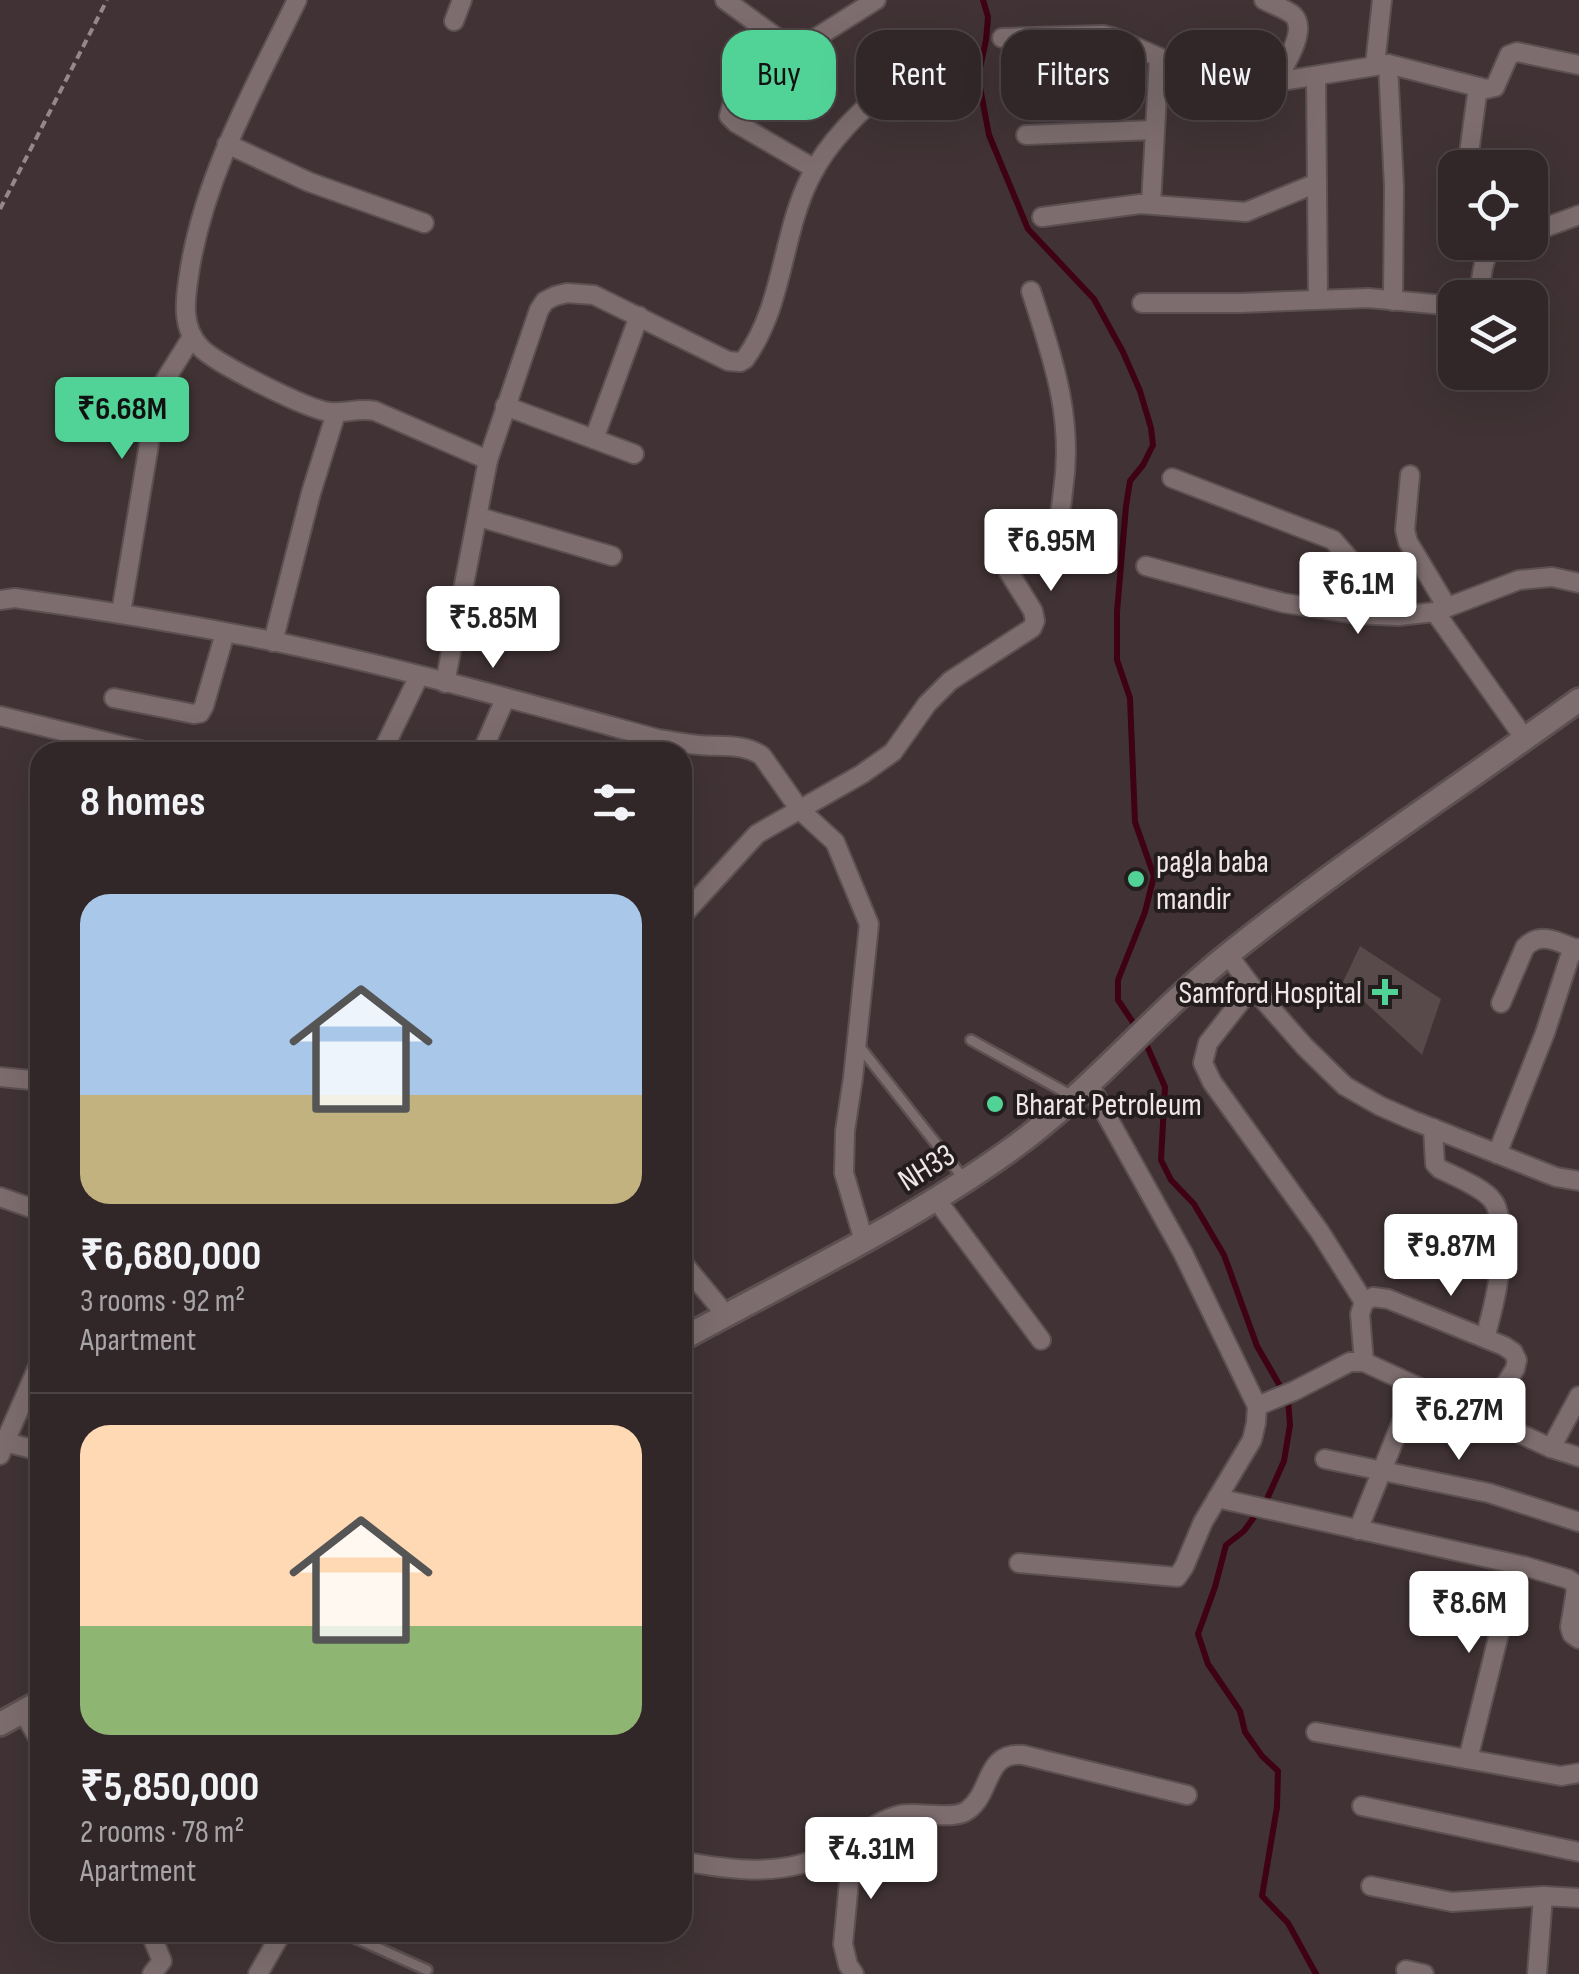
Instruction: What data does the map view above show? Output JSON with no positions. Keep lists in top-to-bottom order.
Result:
{
  "streets": {
    "main road": ["NH33"]
  },
  "places": {
    "other": ["pagla baba mandir", "Bharat Petroleum"],
    "health": ["Samford Hospital"]
  },
  "page": {
    "chip": [
      "Buy",
      "Rent",
      "Filters",
      "New"
    ],
    "price": [
      "₹6.68M",
      "₹6.95M",
      "₹6.1M",
      "₹5.85M",
      "₹9.87M",
      "₹6.27M",
      "₹8.6M",
      "₹4.31M"
    ],
    "heading": "8 homes",
    "list": [
      {
        "name": "₹6,680,000",
        "note": "3 rooms · 92 m² · Apartment"
      },
      {
        "name": "₹5,850,000",
        "note": "2 rooms · 78 m² · Apartment"
      }
    ]
  }
}
